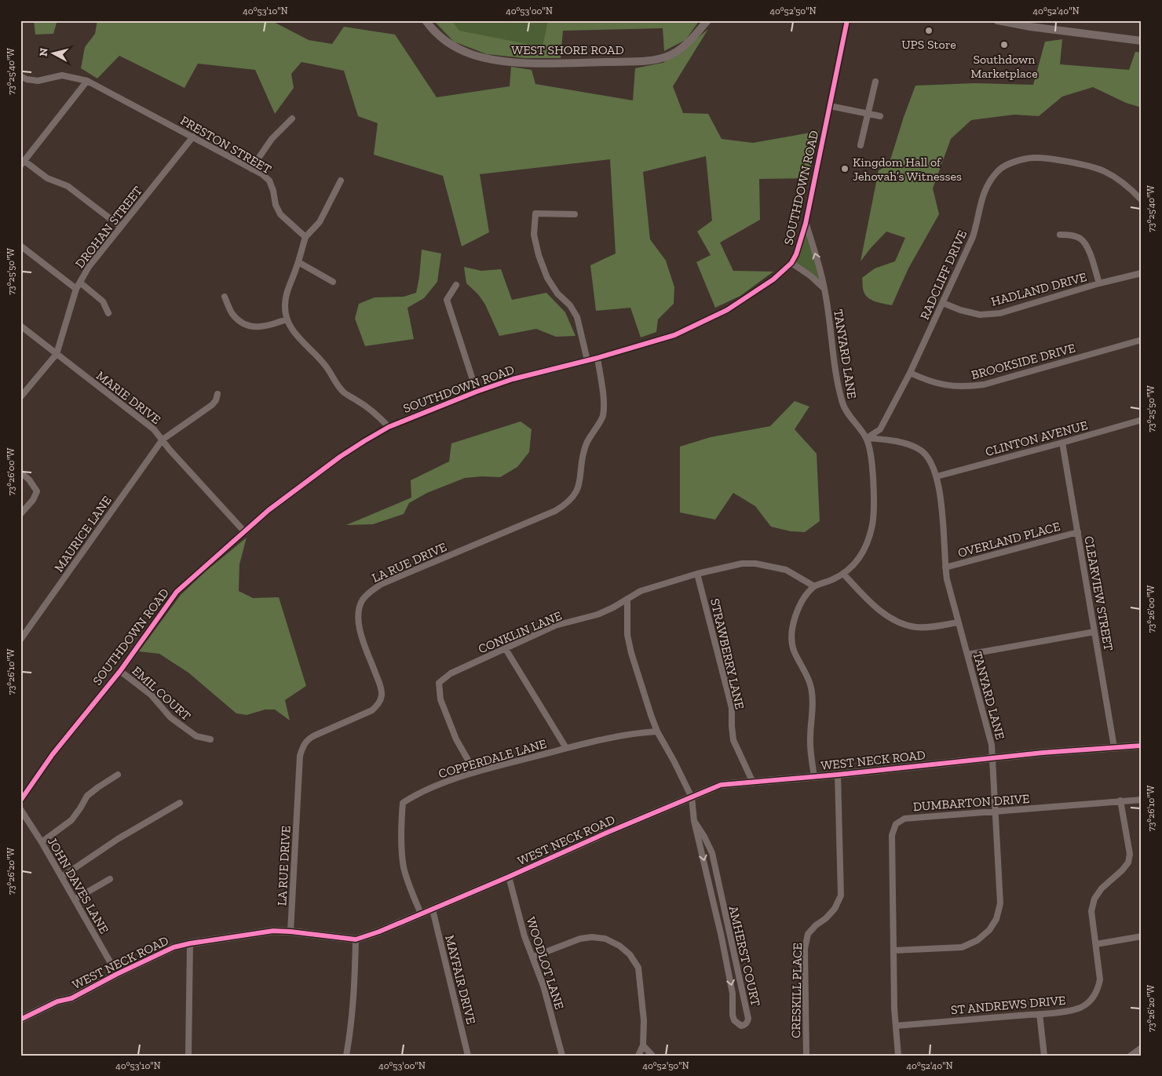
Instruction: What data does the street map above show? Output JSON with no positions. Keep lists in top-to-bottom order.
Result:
{
  "streets": {
    "street": [
      "WEST SHORE ROAD",
      "PRESTON STREET",
      "SOUTHDOWN ROAD",
      "DROHAN STREET",
      "RADCLIFF DRIVE",
      "HADLAND DRIVE",
      "TANYARD LANE",
      "BROOKSIDE DRIVE",
      "MARIE DRIVE",
      "CLINTON AVENUE",
      "MAURICE LANE",
      "OVERLAND PLACE",
      "LA RUE DRIVE",
      "CLEARVIEW STREET",
      "CONKLIN LANE",
      "STRAWBERRY LANE",
      "EMIL COURT",
      "COPPERDALE LANE",
      "WEST NECK ROAD",
      "DUMBARTON DRIVE",
      "JOHN DAVES LANE",
      "AMHERST COURT",
      "WOODLOT LANE",
      "MAYFAIR DRIVE",
      "CRESKILL PLACE",
      "ST ANDREWS DRIVE"
    ]
  },
  "crossings": [
    ["PRESTON STREET", "DROHAN STREET"],
    ["SOUTHDOWN ROAD", "TANYARD LANE"],
    ["SOUTHDOWN ROAD", "MARIE DRIVE"],
    ["SOUTHDOWN ROAD", "LA RUE DRIVE"],
    ["SOUTHDOWN ROAD", "EMIL COURT"],
    ["DROHAN STREET", "MARIE DRIVE"],
    ["RADCLIFF DRIVE", "HADLAND DRIVE"],
    ["RADCLIFF DRIVE", "TANYARD LANE"],
    ["RADCLIFF DRIVE", "BROOKSIDE DRIVE"],
    ["TANYARD LANE", "CLINTON AVENUE"],
    ["TANYARD LANE", "OVERLAND PLACE"],
    ["TANYARD LANE", "WEST NECK ROAD"],
    ["TANYARD LANE", "DUMBARTON DRIVE"],
    ["MARIE DRIVE", "MAURICE LANE"],
    ["CLINTON AVENUE", "CLEARVIEW STREET"],
    ["OVERLAND PLACE", "CLEARVIEW STREET"],
    ["LA RUE DRIVE", "WEST NECK ROAD"],
    ["CLEARVIEW STREET", "WEST NECK ROAD"],
    ["CONKLIN LANE", "STRAWBERRY LANE"],
    ["CONKLIN LANE", "COPPERDALE LANE"],
    ["STRAWBERRY LANE", "WEST NECK ROAD"],
    ["COPPERDALE LANE", "WEST NECK ROAD"],
    ["WEST NECK ROAD", "JOHN DAVES LANE"],
    ["WEST NECK ROAD", "AMHERST COURT"],
    ["WEST NECK ROAD", "WOODLOT LANE"],
    ["WEST NECK ROAD", "MAYFAIR DRIVE"],
    ["WEST NECK ROAD", "CRESKILL PLACE"],
    ["DUMBARTON DRIVE", "ST ANDREWS DRIVE"]
  ],
  "places": ["UPS Store", "Southdown Marketplace", "Kingdom Hall of Jehovah’s Witnesses"],
  "north": "left",
  "coordinates": [
    "40°53'10\"N",
    "40°53'00\"N",
    "40°52'50\"N",
    "40°52'40\"N",
    "73°25'40\"W",
    "73°25'50\"W",
    "73°26'00\"W",
    "73°26'10\"W",
    "73°26'20\"W"
  ]
}
